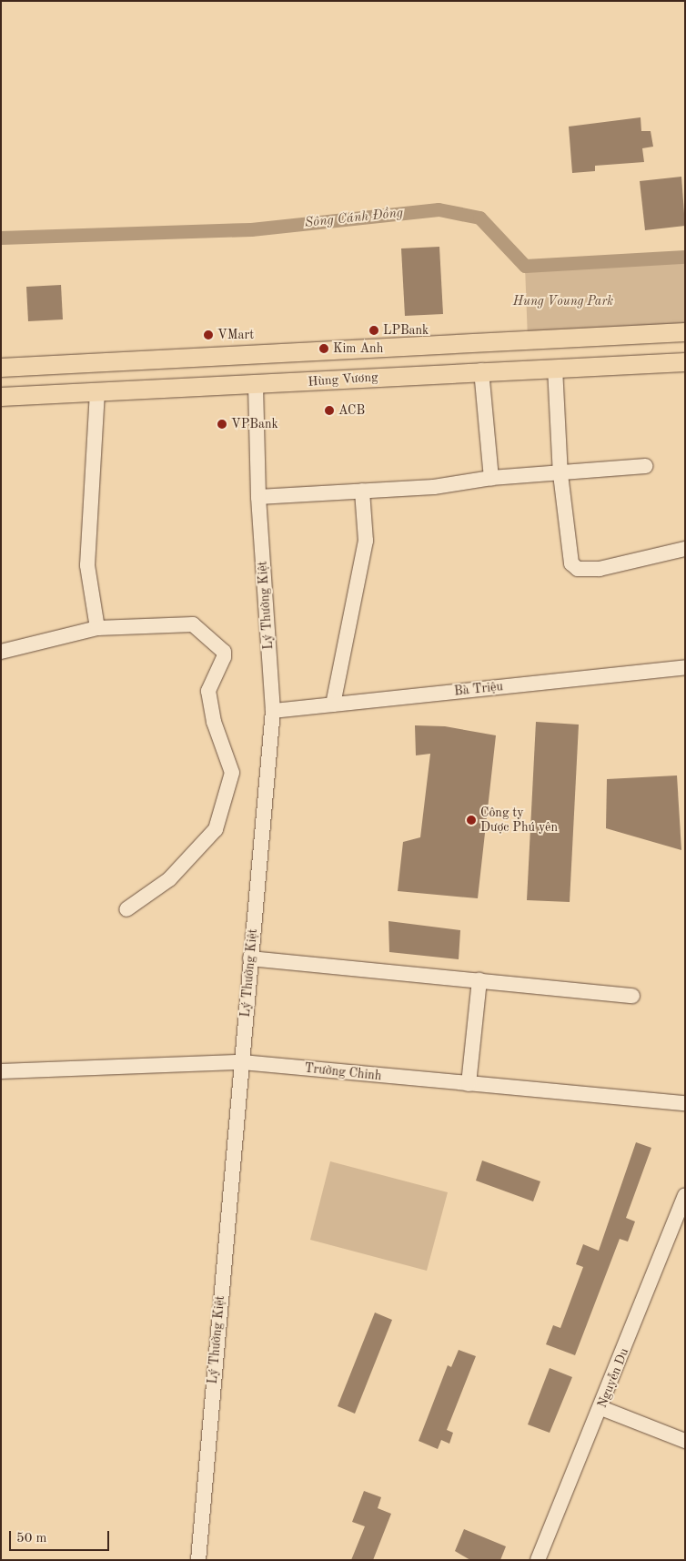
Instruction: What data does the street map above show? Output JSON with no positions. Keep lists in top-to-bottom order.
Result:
{
  "streets": {
    "main road": ["Hùng Vương"],
    "street": [
      "Lý Thường Kiệt",
      "Bà Triệu",
      "Trường Chinh",
      "Nguyễn Du"
    ]
  },
  "crossings": [
    ["Hùng Vương", "Lý Thường Kiệt"],
    ["Lý Thường Kiệt", "Bà Triệu"],
    ["Lý Thường Kiệt", "Trường Chinh"]
  ],
  "water": ["Sông Cánh Đồng"],
  "parks": ["Hung Voung Park"],
  "places": [
    "LPBank",
    "VMart",
    "Kim Anh",
    "ACB",
    "VPBank",
    "Công ty Dược Phú yên"
  ],
  "scale_bar": "50 m"
}
